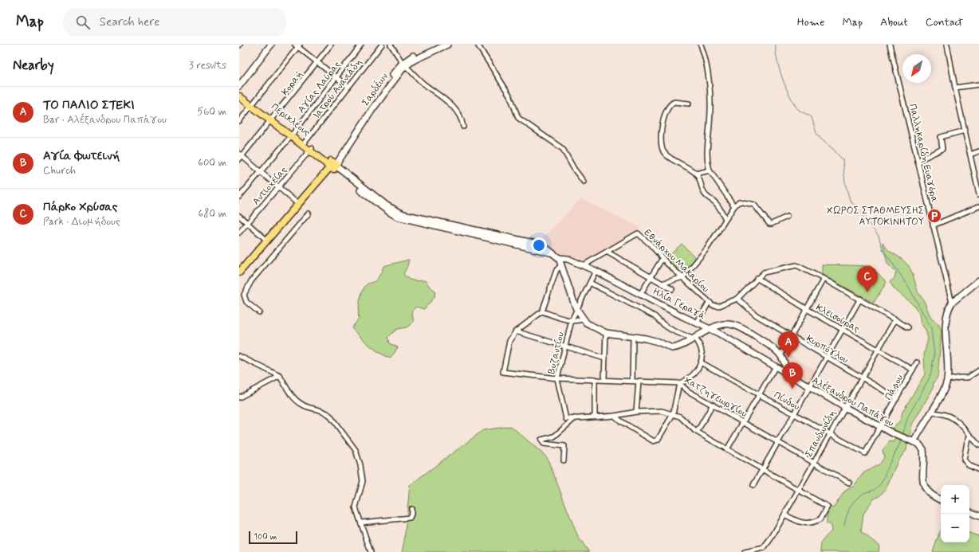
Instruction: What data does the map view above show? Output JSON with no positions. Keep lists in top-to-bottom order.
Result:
{
  "streets": {
    "main road": ["Σαρδέων", "Περικλέους"],
    "street": [
      "Κοραή",
      "Αγίας Λαύρας",
      "Ιατρού Ανανιάδη",
      "Παλληκαρίδη Ευαγόρα",
      "Αντιοχείας",
      "Εθνάρχου Μακαρίου",
      "Ηλία Γεραγά",
      "Κλεισούρας",
      "Κυρπόγλου",
      "Βυζαντίου",
      "Πάφου",
      "Χατζηγεωργίου",
      "Πίνδου",
      "Αλέξανδρου Παπάγου",
      "Σπανδωνίδη"
    ]
  },
  "crossings": [
    ["Κοραή", "Περικλέους"],
    ["Αγίας Λαύρας", "Περικλέους"],
    ["Ιατρού Ανανιάδη", "Περικλέους"],
    ["Σαρδέων", "Περικλέους"],
    ["Σαρδέων", "Ηλία Γεραγά"],
    ["Περικλέους", "Αντιοχείας"],
    ["Περικλέους", "Ηλία Γεραγά"],
    ["Εθνάρχου Μακαρίου", "Ηλία Γεραγά"],
    ["Ηλία Γεραγά", "Βυζαντίου"],
    ["Ηλία Γεραγά", "Αλέξανδρου Παπάγου"],
    ["Κλεισούρας", "Πάφου"],
    ["Κλεισούρας", "Σπανδωνίδη"],
    ["Κυρπόγλου", "Πάφου"],
    ["Κυρπόγλου", "Σπανδωνίδη"],
    ["Βυζαντίου", "Χατζηγεωργίου"],
    ["Πάφου", "Πίνδου"],
    ["Πάφου", "Αλέξανδρου Παπάγου"],
    ["Χατζηγεωργίου", "Σπανδωνίδη"],
    ["Πίνδου", "Σπανδωνίδη"],
    ["Αλέξανδρου Παπάγου", "Σπανδωνίδη"]
  ],
  "places": {
    "parking": ["ΧΩΡΟΣ ΣΤΑΘΜΕΥΣΗΣ ΑΥΤΟΚΙΝΗΤΟΥ"]
  },
  "scale_bar": "100 m",
  "north": "bottom left",
  "page": {
    "header": "Map",
    "search": "Search here",
    "nav": [
      "Home",
      "Map",
      "About",
      "Contact"
    ],
    "heading": ["Nearby", "3 results"],
    "list": [
      {
        "mark": "A",
        "name": "ΤΟ ΠΑΛΙΟ ΣΤΕΚΙ",
        "note": "Bar · Αλέξανδρου Παπάγου",
        "value": "560 m"
      },
      {
        "mark": "B",
        "name": "Αγία Φωτεινή",
        "note": "Church",
        "value": "600 m"
      },
      {
        "mark": "C",
        "name": "Πάρκο Χρύσας",
        "note": "Park · Διομήδους",
        "value": "680 m"
      }
    ],
    "pins": ["C", "A", "B"],
    "map_buttons": ["+", "−"],
    "scale": "100 m"
  }
}
